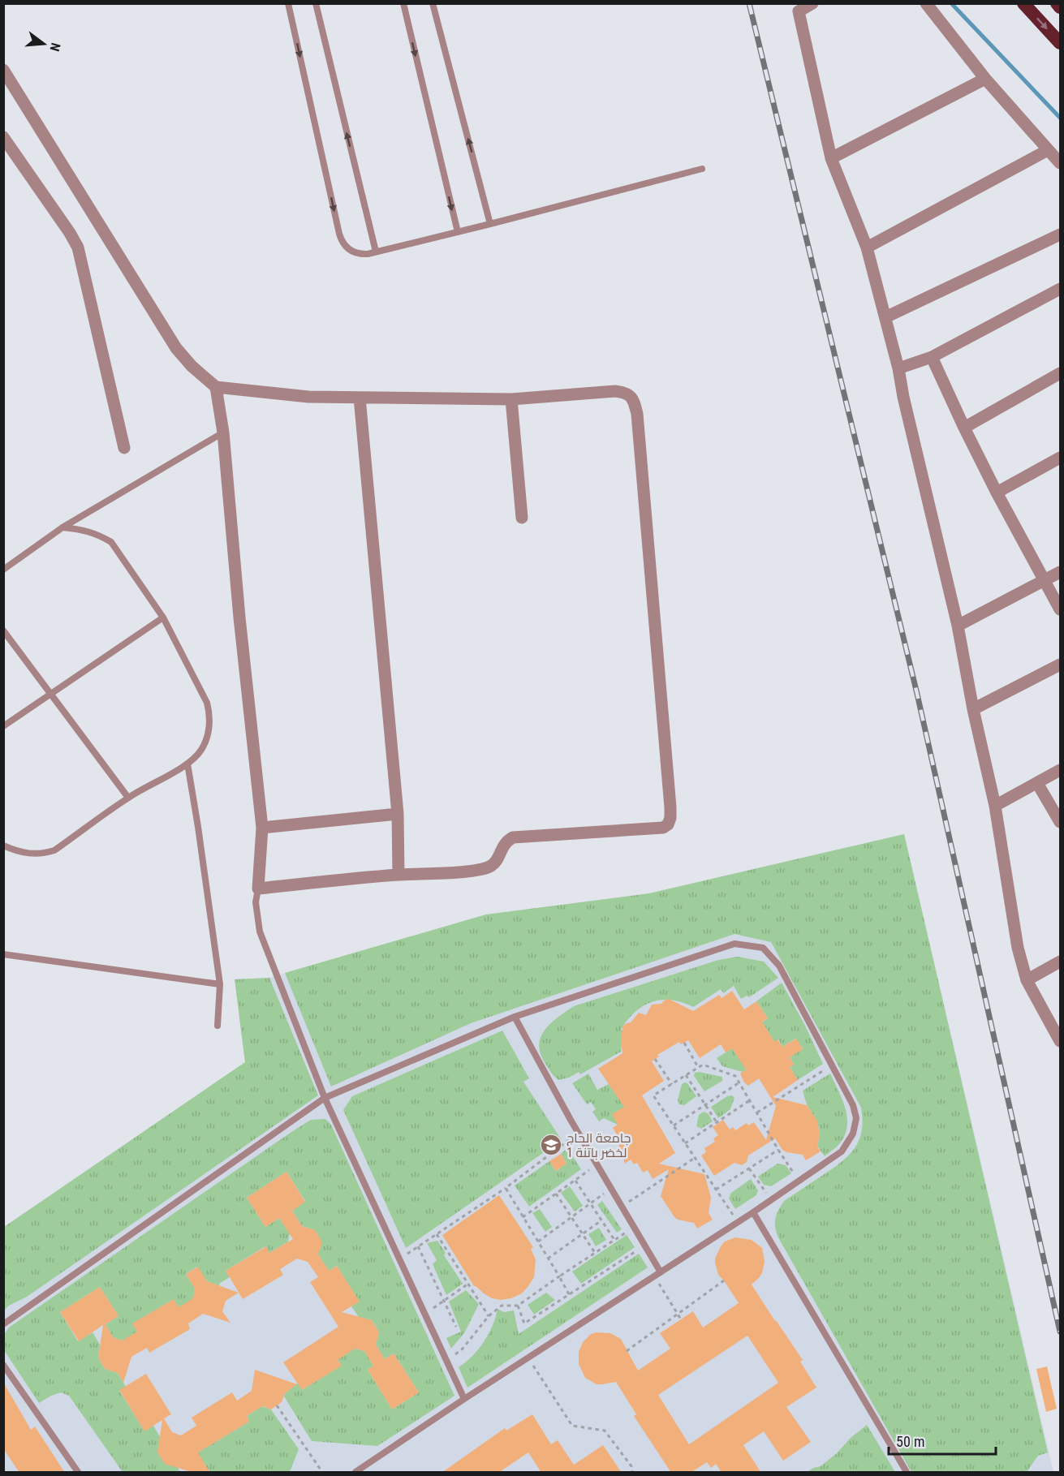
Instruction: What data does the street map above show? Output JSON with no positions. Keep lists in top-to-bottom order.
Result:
{
  "places": {
    "school or university": ["جامعة الحاج لخضر باتنة 1"]
  },
  "scale_bar": "50 m",
  "north": "right"
}
